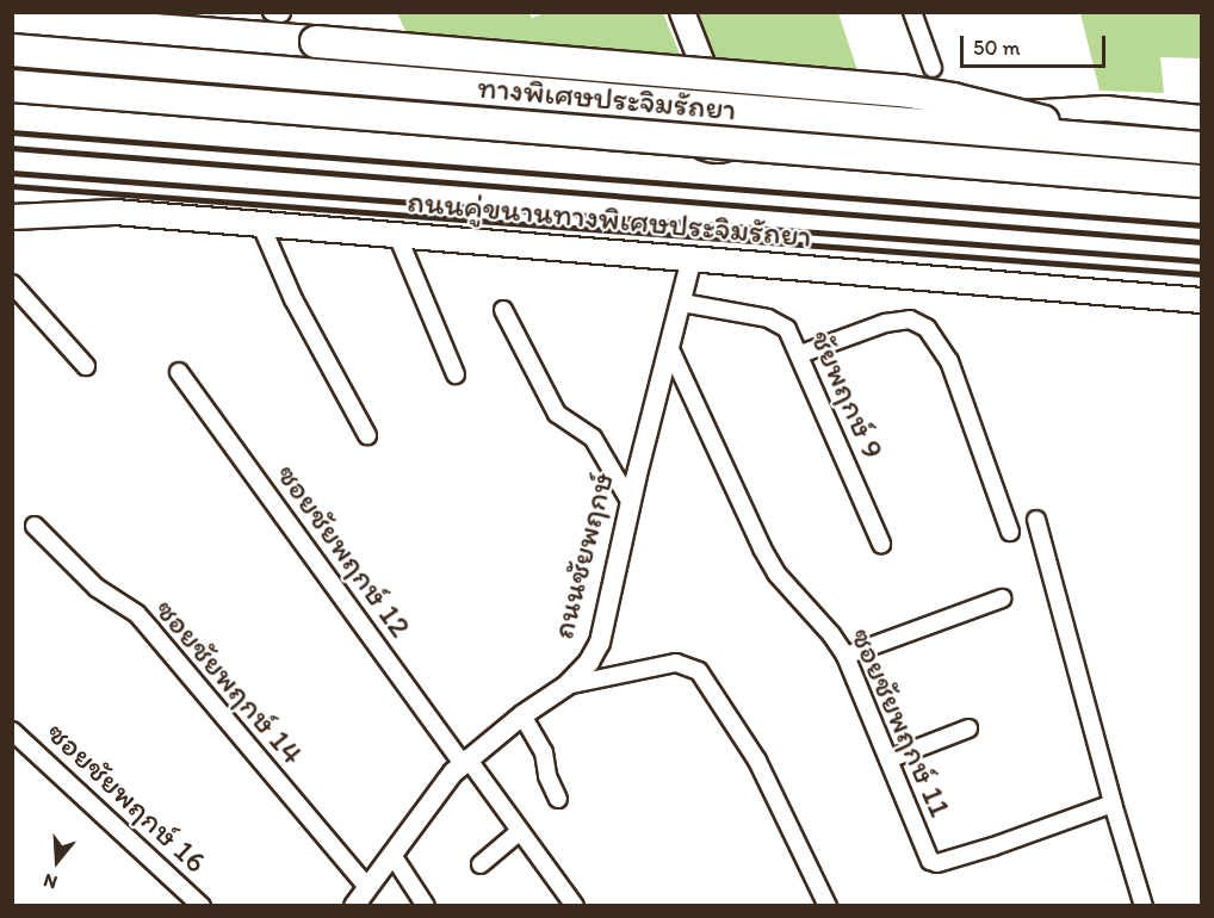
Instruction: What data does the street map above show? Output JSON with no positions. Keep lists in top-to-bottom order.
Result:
{
  "streets": {
    "highway": ["ทางพิเศษประจิมรัถยา"],
    "main road": ["ถนนคู่ขนานทางพิเศษประจิมรัถยา"],
    "street": [
      "ชัยพฤกษ์ 9",
      "ซอยชัยพฤกษ์ 12",
      "ถนนชัยพฤกษ์",
      "ซอยชัยพฤกษ์ 14",
      "ซอยชัยพฤกษ์ 11",
      "ซอยชัยพฤกษ์ 16"
    ]
  },
  "crossings": [
    ["ถนนคู่ขนานทางพิเศษประจิมรัถยา", "ถนนชัยพฤกษ์"],
    ["ชัยพฤกษ์ 9", "ถนนชัยพฤกษ์"],
    ["ซอยชัยพฤกษ์ 12", "ถนนชัยพฤกษ์"],
    ["ถนนชัยพฤกษ์", "ซอยชัยพฤกษ์ 14"],
    ["ถนนชัยพฤกษ์", "ซอยชัยพฤกษ์ 11"]
  ],
  "scale_bar": "50 m",
  "north": "bottom"
}
